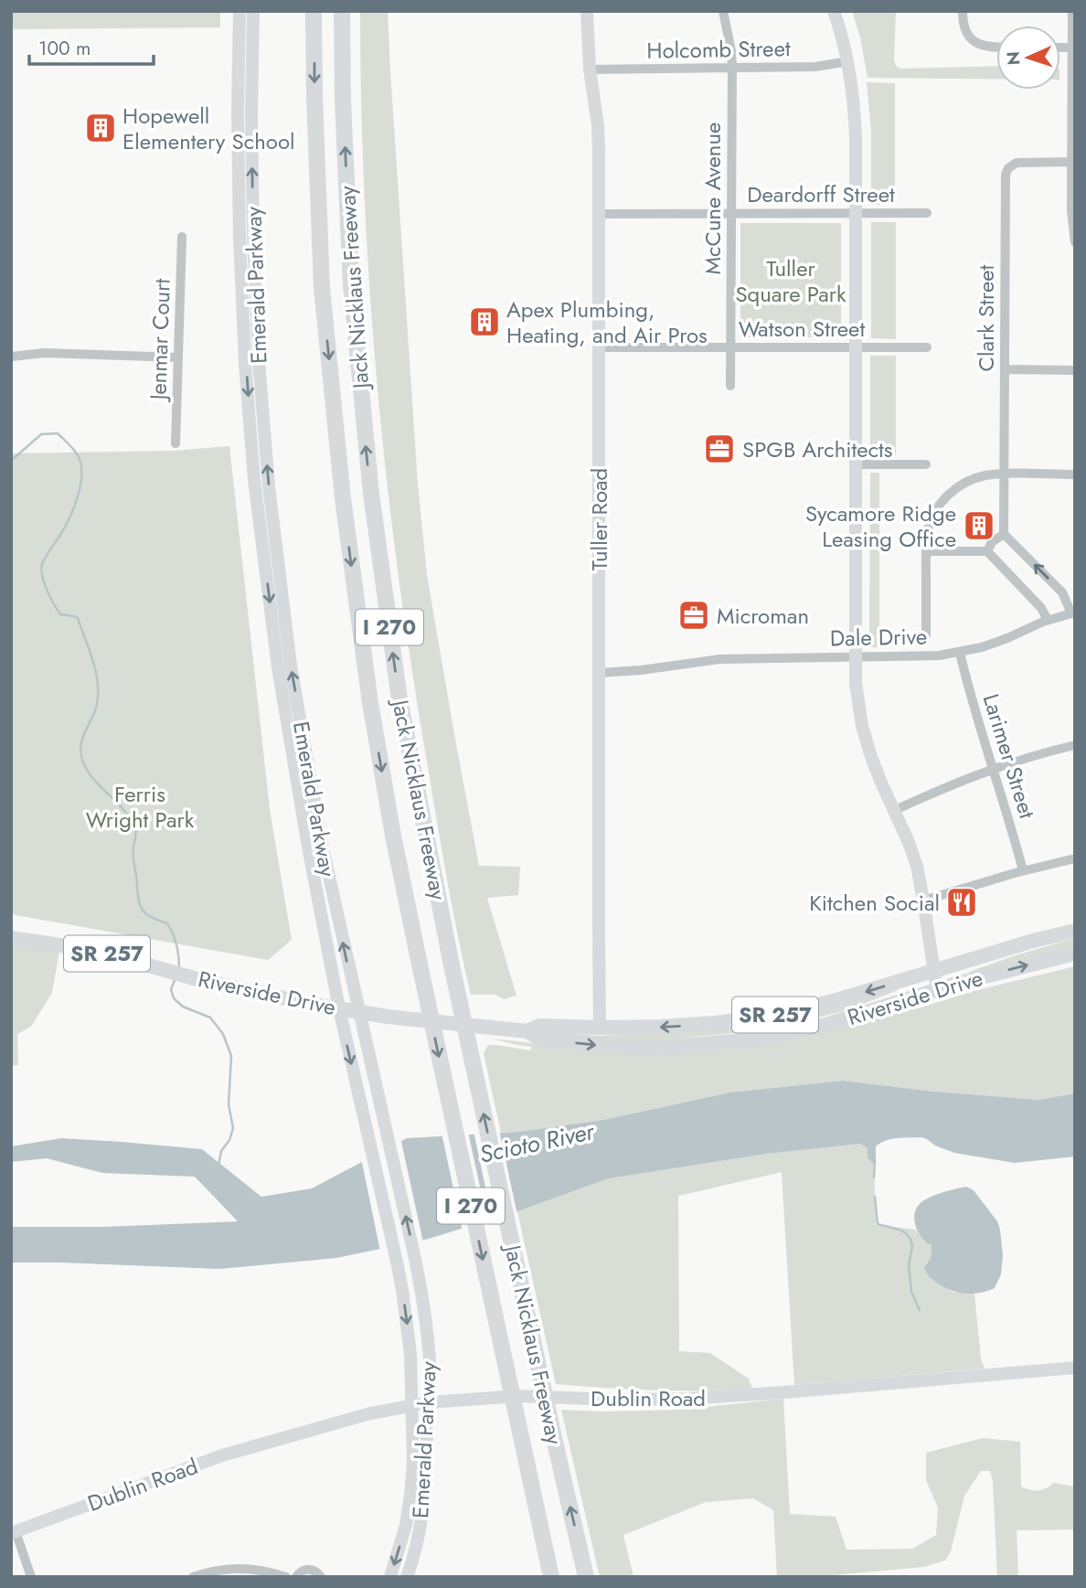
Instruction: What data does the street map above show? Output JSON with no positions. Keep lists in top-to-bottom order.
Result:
{
  "streets": {
    "highway": ["Jack Nicklaus Freeway", "I 270"],
    "main road": [
      "Emerald Parkway",
      "Tuller Road",
      "SR 257",
      "Riverside Drive",
      "Dublin Road"
    ],
    "street": [
      "Holcomb Street",
      "Deardorff Street",
      "McCune Avenue",
      "Clark Street",
      "Watson Street",
      "Jenmar Court",
      "Dale Drive",
      "Larimer Street"
    ]
  },
  "crossings": [
    ["Holcomb Street", "McCune Avenue"],
    ["Holcomb Street", "Tuller Road"],
    ["Deardorff Street", "McCune Avenue"],
    ["Deardorff Street", "Tuller Road"],
    ["McCune Avenue", "Watson Street"],
    ["Emerald Parkway", "Riverside Drive"],
    ["Emerald Parkway", "Dublin Road"],
    ["Watson Street", "Tuller Road"],
    ["Tuller Road", "Dale Drive"],
    ["Tuller Road", "Riverside Drive"],
    ["Dale Drive", "Larimer Street"]
  ],
  "water": ["Scioto River"],
  "parks": ["Tuller Square Park", "Ferris Wright Park"],
  "places": {
    "building": ["Hopewell Elementery School", "Apex Plumbing, Heating, and Air Pros", "Sycamore Ridge Leasing Office"],
    "office": ["SPGB Architects", "Microman"],
    "restaurant": ["Kitchen Social"]
  },
  "scale_bar": "100 m",
  "north": "left"
}
